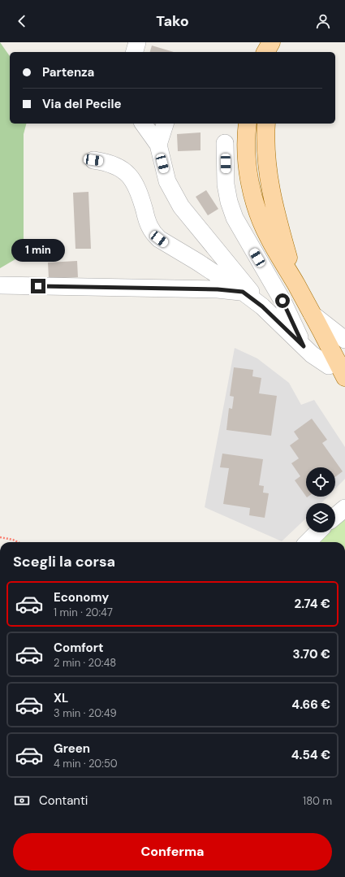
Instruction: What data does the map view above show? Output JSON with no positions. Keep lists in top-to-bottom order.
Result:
{
  "page": {
    "header": "Tako",
    "banner": ["Partenza", "Via del Pecile"],
    "bubble": "1 min",
    "heading": "Scegli la corsa",
    "list": [
      {
        "name": "Economy",
        "note": "1 min · 20:47",
        "value": "2.74 €"
      },
      {
        "name": "Comfort",
        "note": "2 min · 20:48",
        "value": "3.70 €"
      },
      {
        "name": "XL",
        "note": "3 min · 20:49",
        "value": "4.66 €"
      },
      {
        "name": "Green",
        "note": "4 min · 20:50",
        "value": "4.54 €"
      }
    ],
    "pay": ["Contanti", "180 m"],
    "buttons": "Conferma"
  }
}
